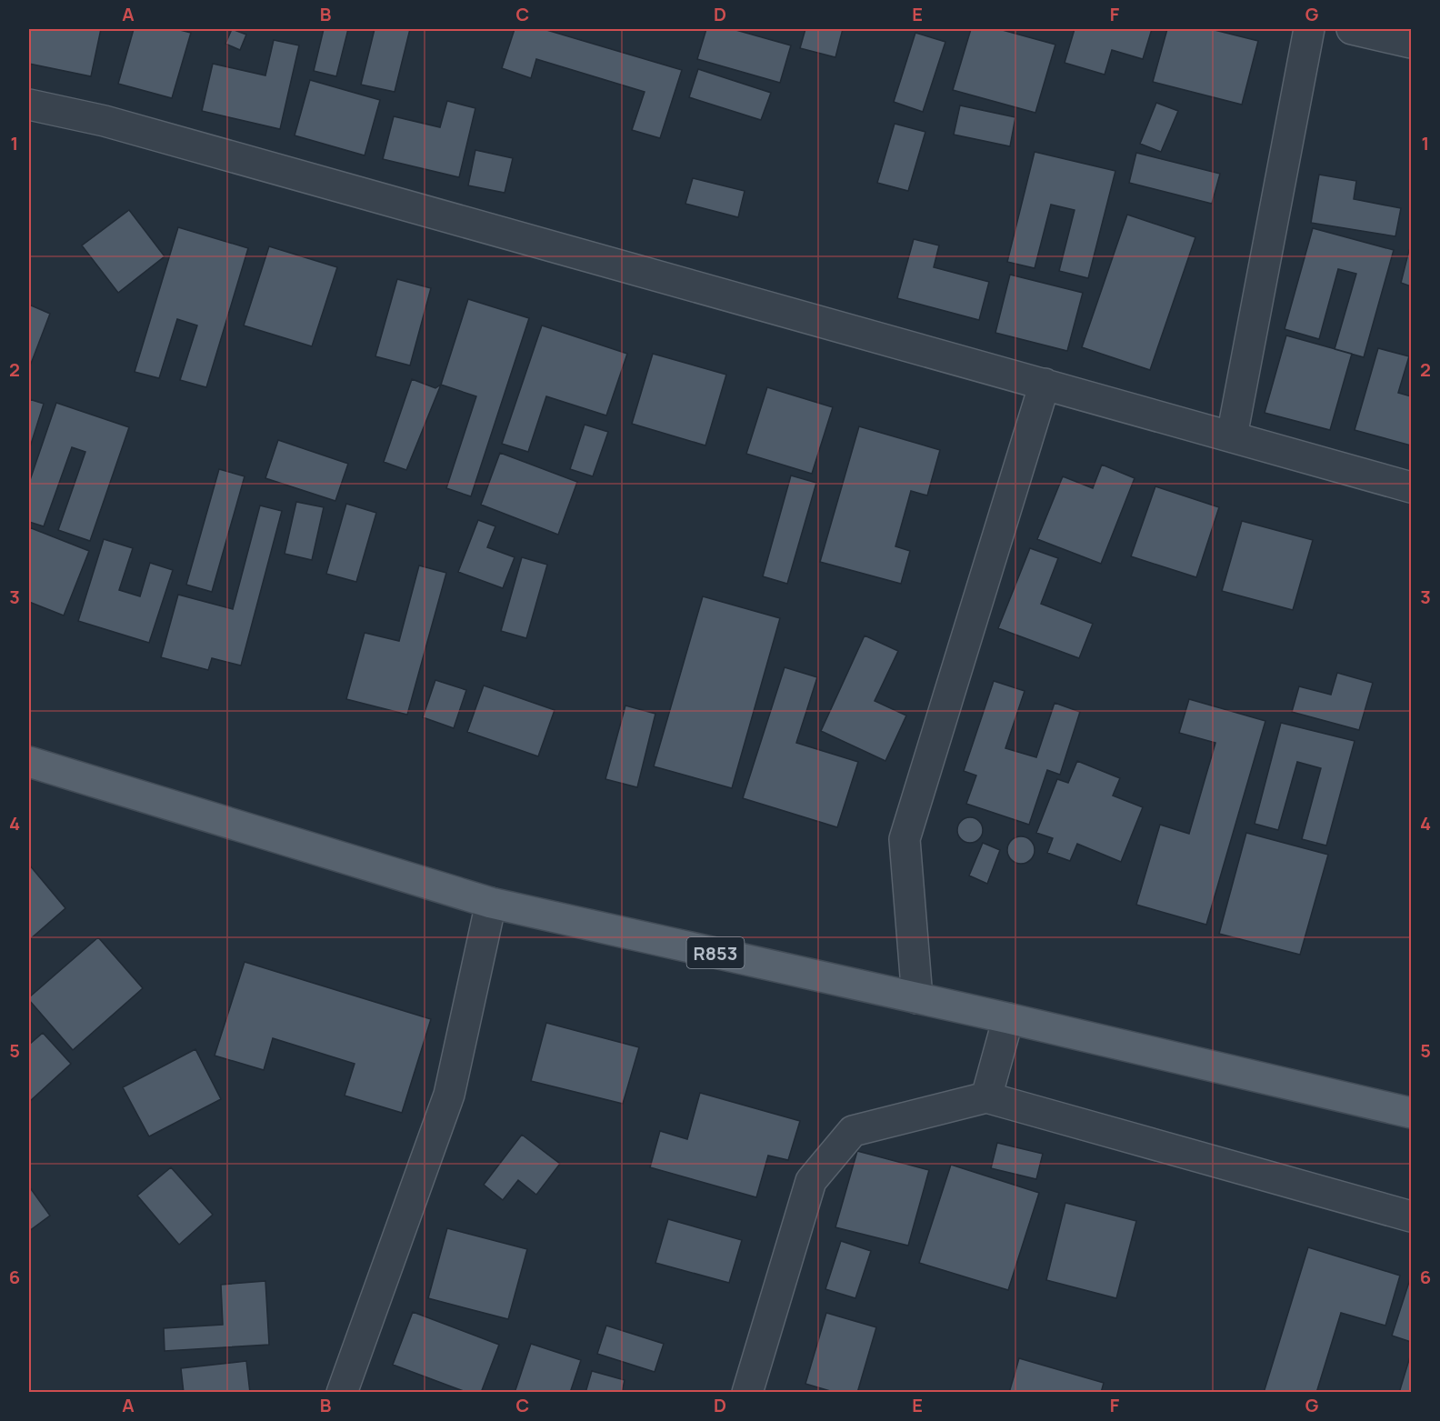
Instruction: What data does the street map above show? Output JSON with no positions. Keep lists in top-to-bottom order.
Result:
{
  "streets": {
    "main road": ["R853"]
  },
  "grid": {
    "columns": [
      "A",
      "B",
      "C",
      "D",
      "E",
      "F",
      "G"
    ],
    "rows": [
      "1",
      "2",
      "3",
      "4",
      "5",
      "6"
    ]
  }
}
